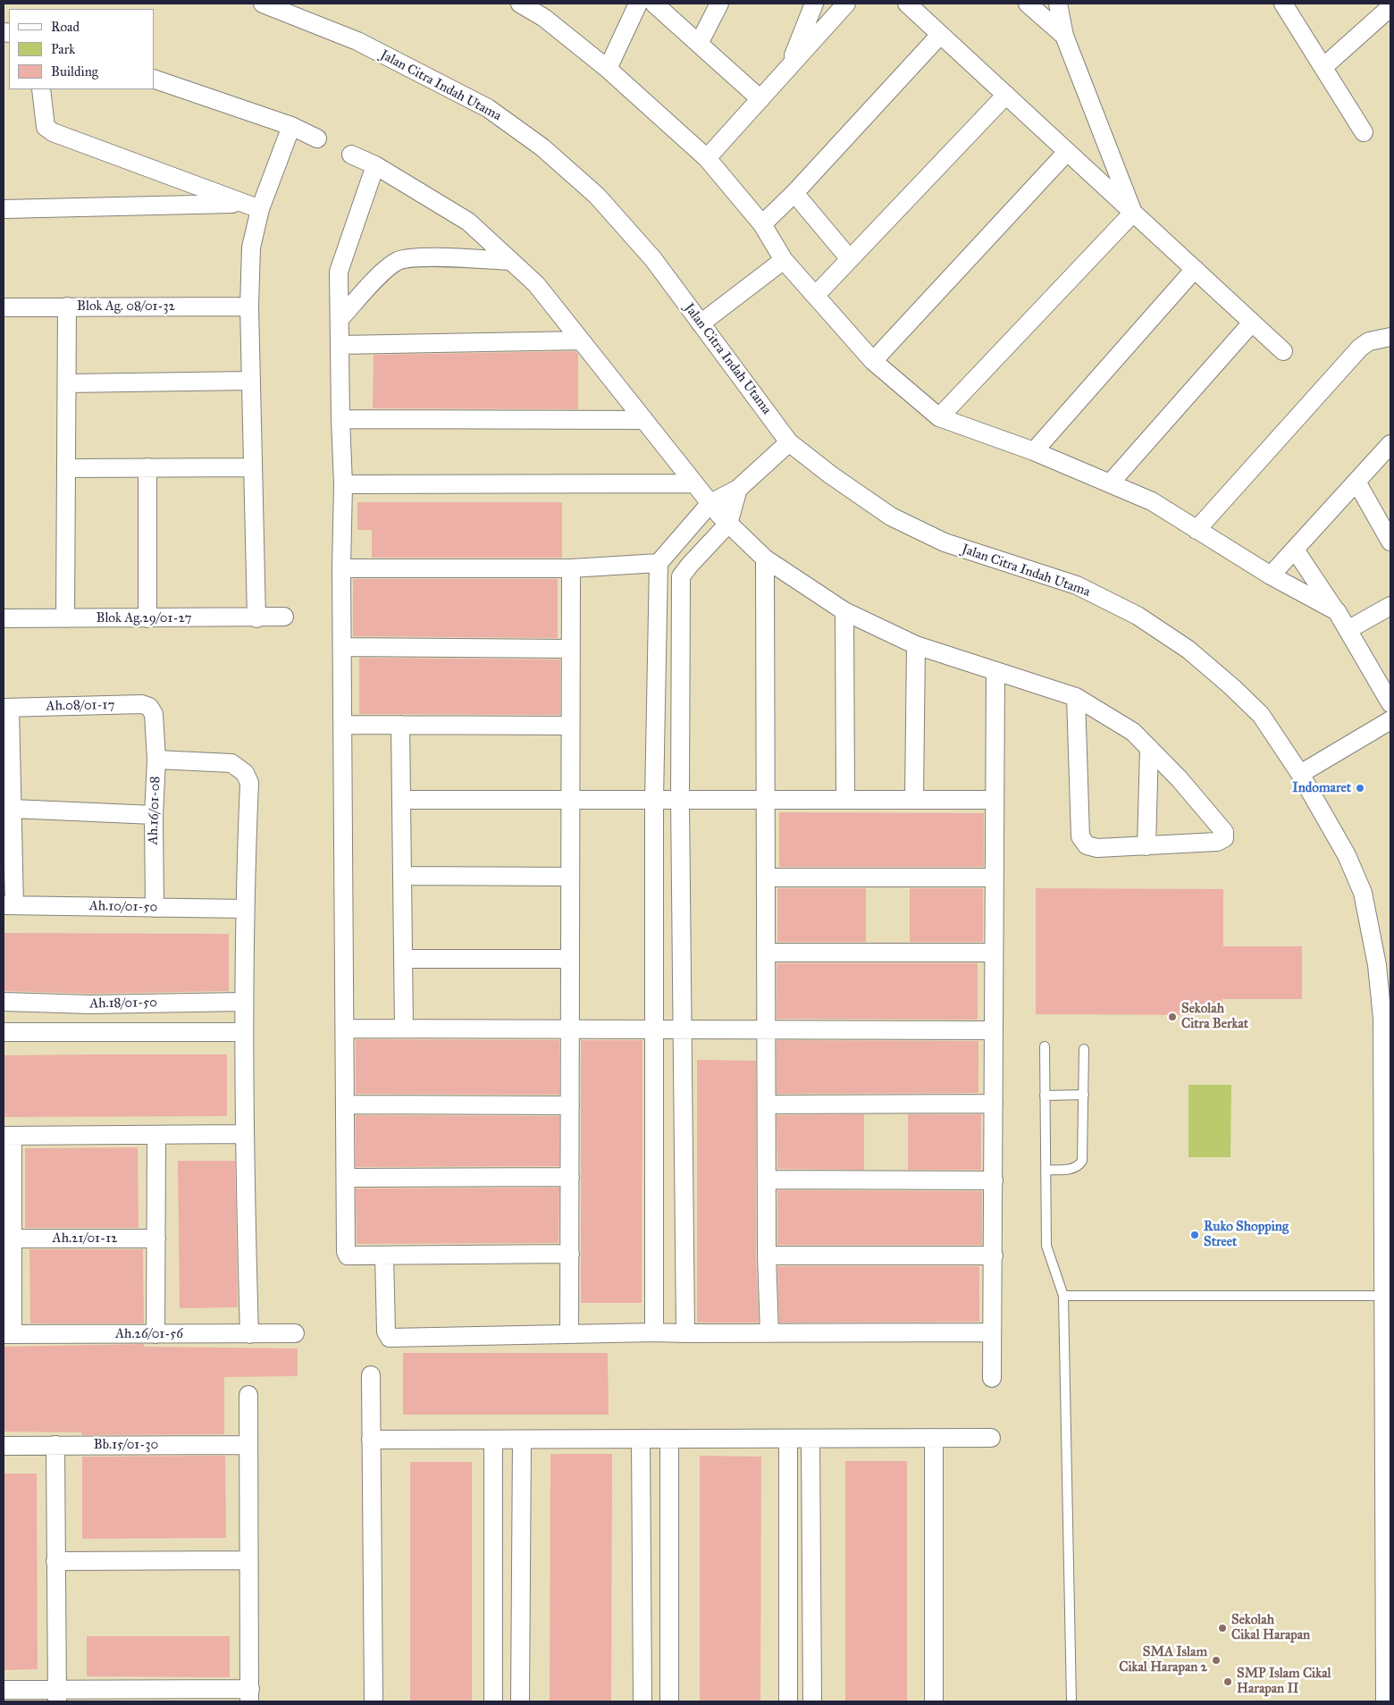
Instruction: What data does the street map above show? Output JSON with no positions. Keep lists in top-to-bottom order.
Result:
{
  "streets": {
    "street": [
      "Jalan Citra Indah Utama",
      "Blok Ag. 08/01-32",
      "Blok Ag.29/01-27",
      "Ah.08/01-17",
      "Ah.16/01-08",
      "Ah.10/01-50",
      "Ah.18/01-50",
      "Ah.21/01-12",
      "Ah.26/01-56",
      "Bb.15/01-30"
    ]
  },
  "crossings": [
    ["Ah.08/01-17", "Ah.16/01-08"],
    ["Ah.16/01-08", "Ah.10/01-50"]
  ],
  "places": [
    "Indomaret",
    "Sekolah Citra Berkat",
    "Ruko Shopping Street",
    "Sekolah Cikal Harapan",
    "SMA Islam Cikal Harapan 2",
    "SMP Islam Cikal Harapan II"
  ],
  "legend": ["Road", "Park", "Building"]
}
